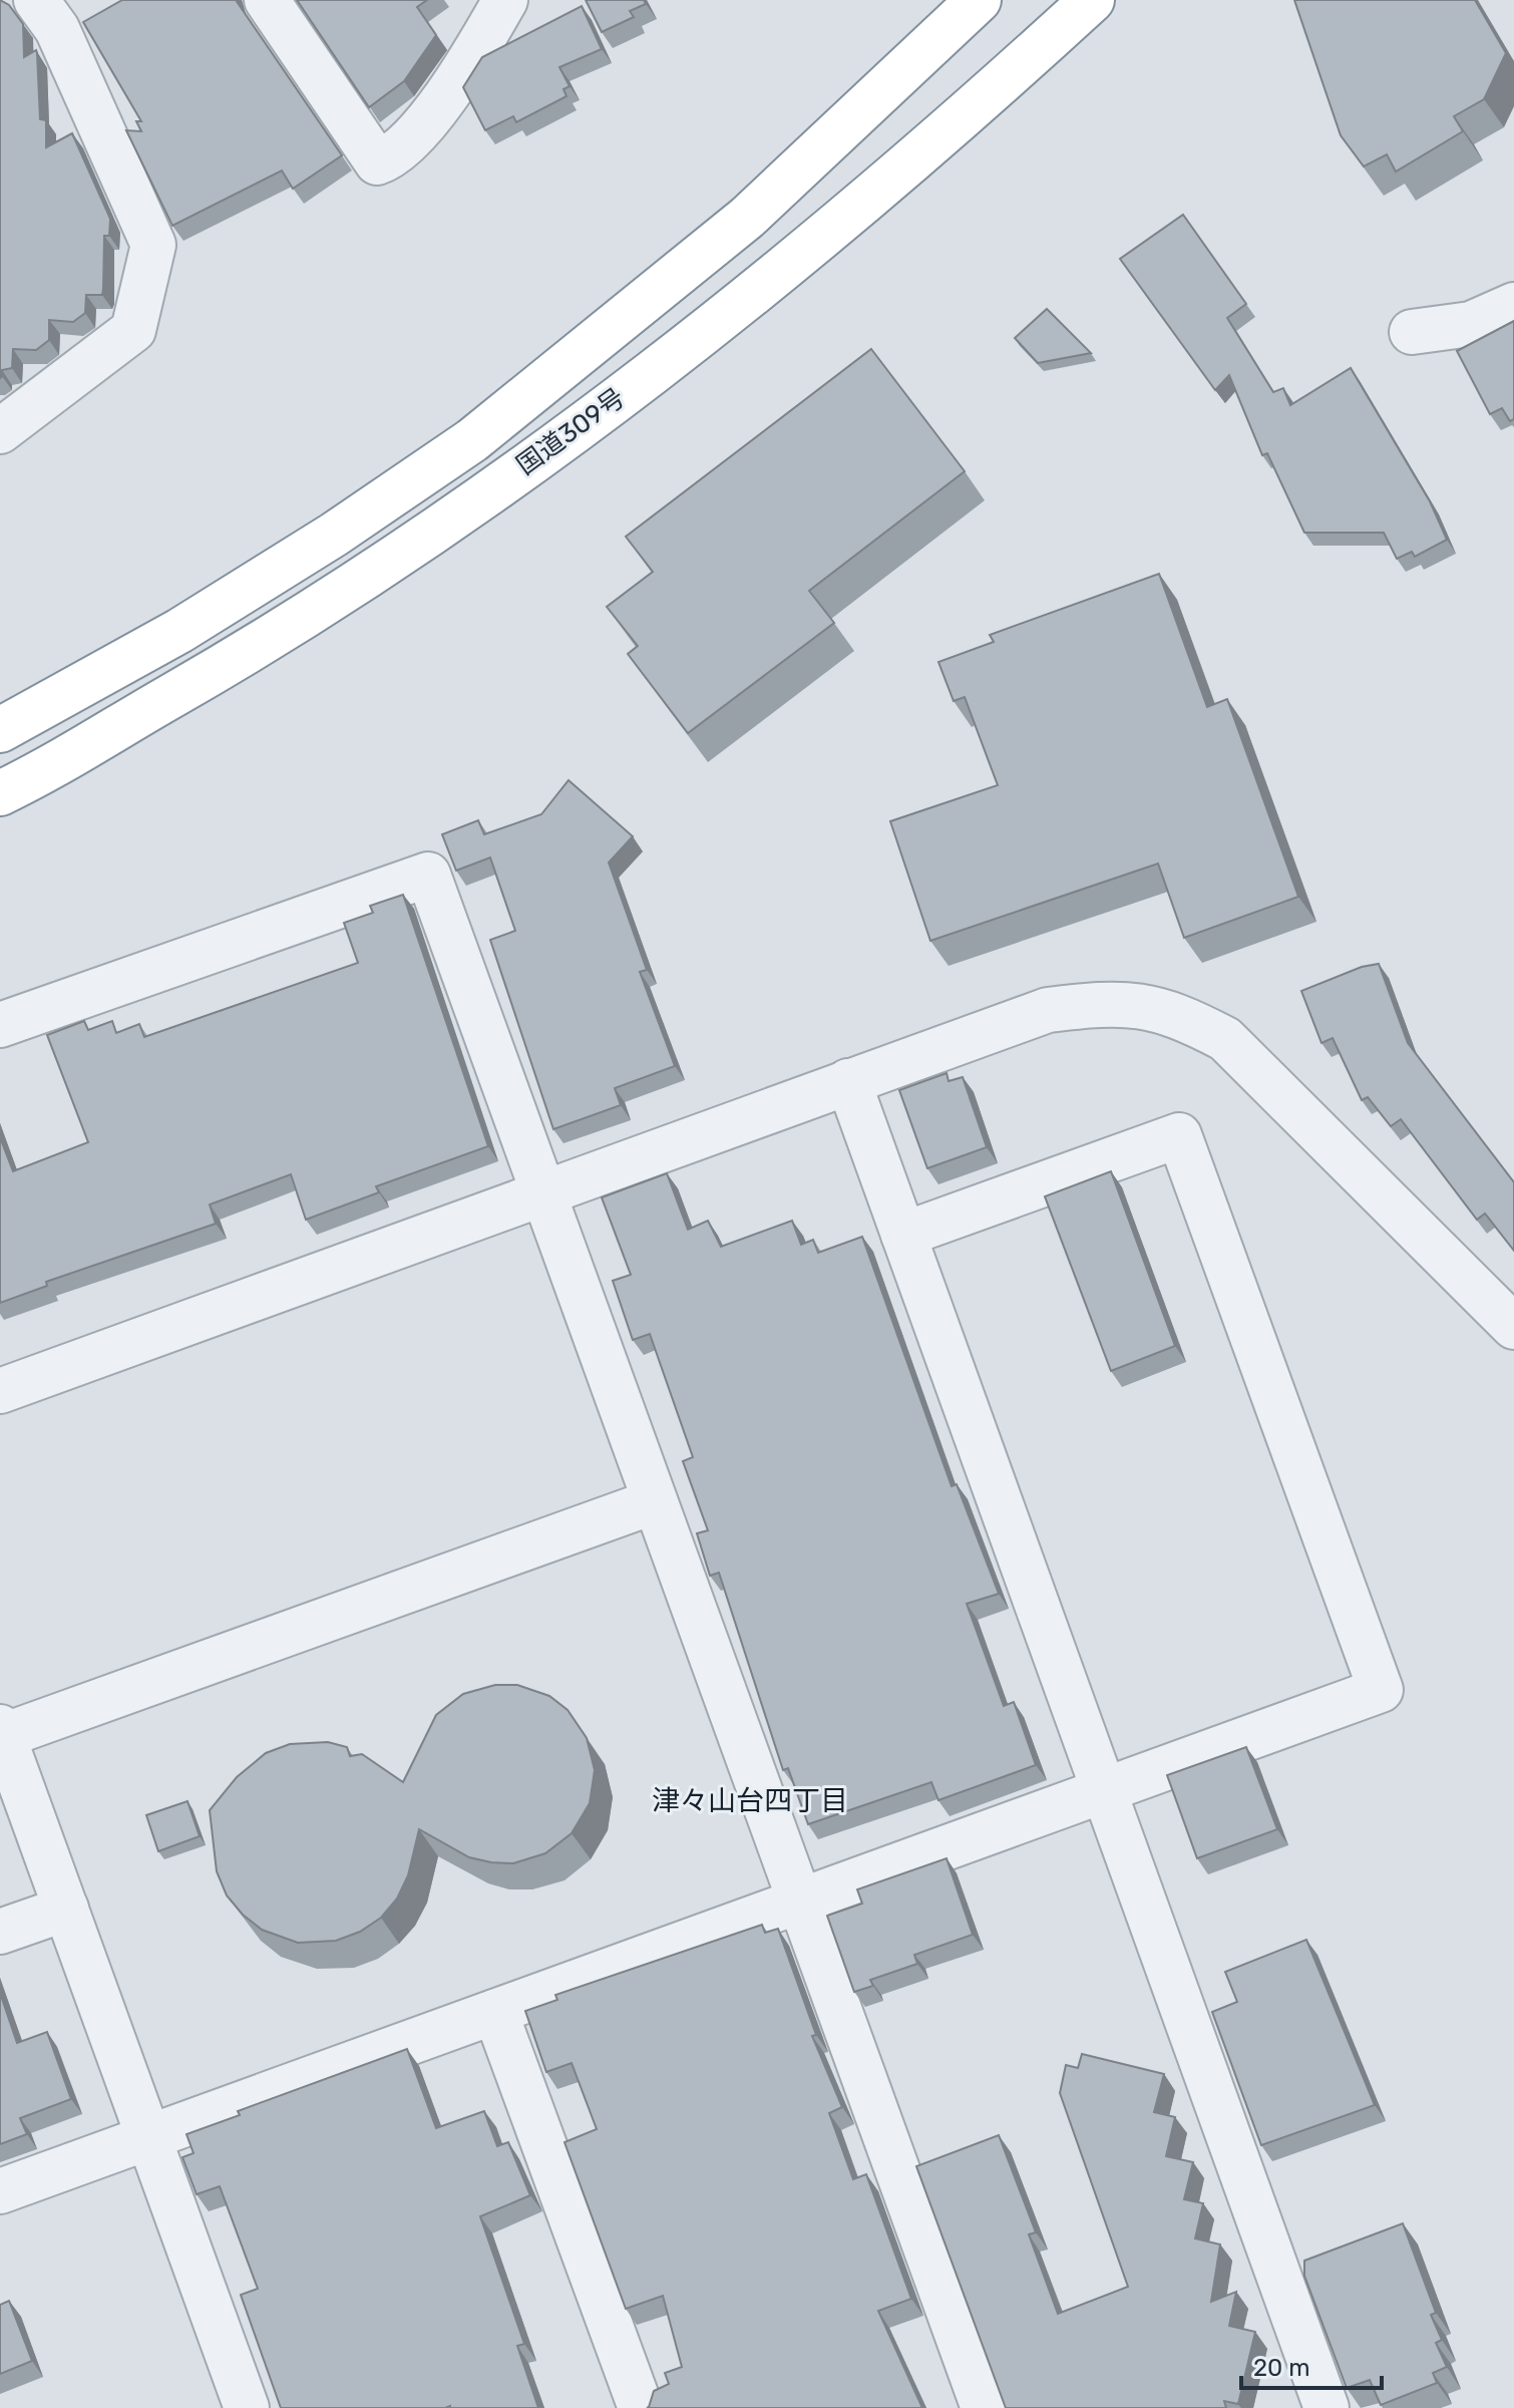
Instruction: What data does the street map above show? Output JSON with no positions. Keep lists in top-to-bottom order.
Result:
{
  "streets": {
    "highway": ["国道309号"]
  },
  "districts": ["津々山台四丁目"],
  "scale_bar": "20 m"
}
